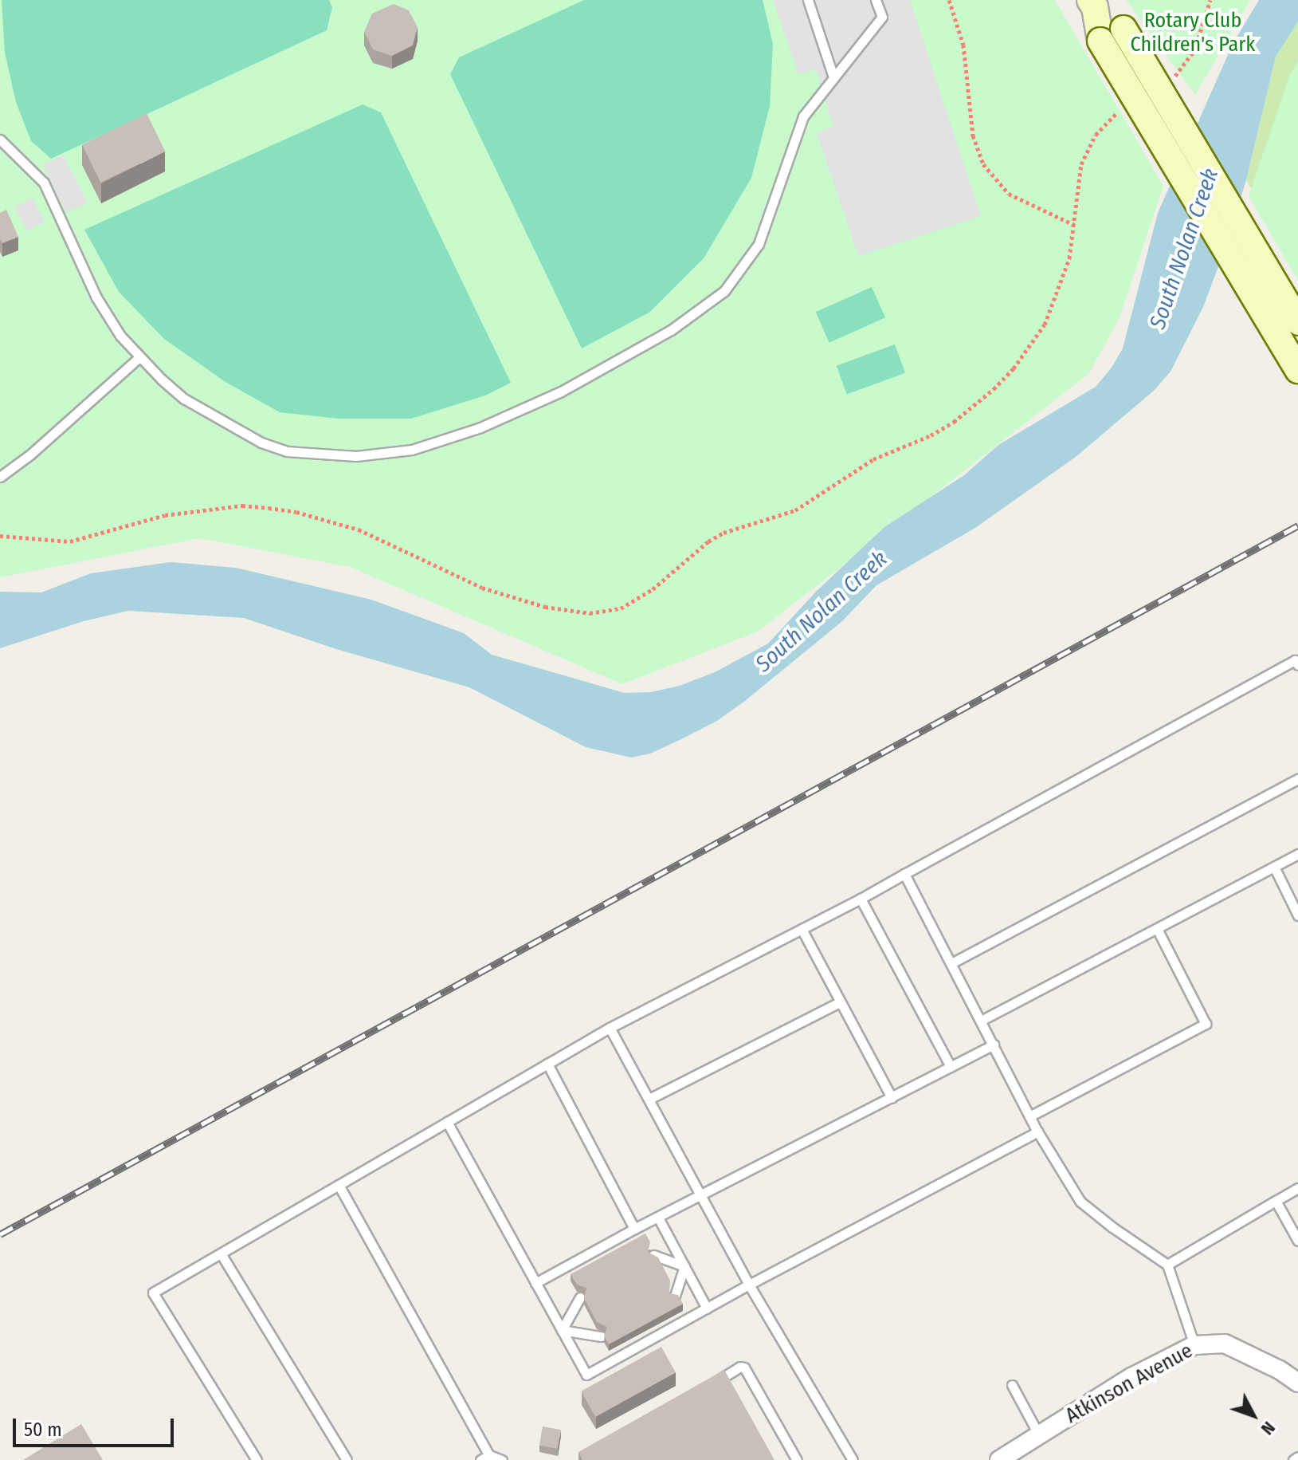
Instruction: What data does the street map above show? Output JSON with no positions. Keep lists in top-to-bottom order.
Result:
{
  "streets": {
    "street": ["Atkinson Avenue"]
  },
  "water": ["South Nolan Creek"],
  "parks": ["Rotary Club Children's Park"],
  "scale_bar": "50 m",
  "north": "bottom right"
}
